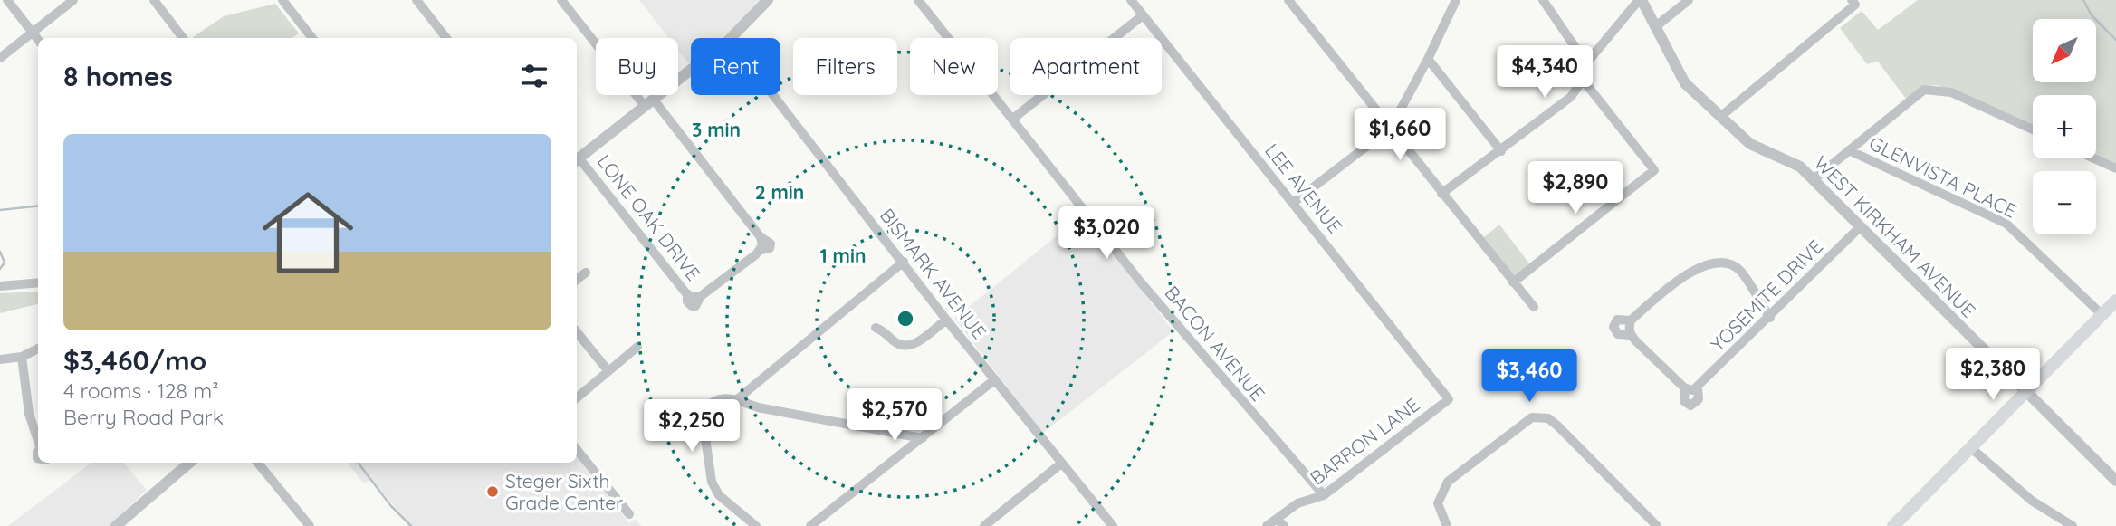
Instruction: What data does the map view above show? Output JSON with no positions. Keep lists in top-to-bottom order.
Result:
{
  "streets": {
    "street": [
      "GLENVISTA PLACE",
      "LEE AVENUE",
      "LONE OAK DRIVE",
      "WEST KIRKHAM AVENUE",
      "BISMARK AVENUE",
      "YOSEMITE DRIVE",
      "BACON AVENUE",
      "BARRON LANE"
    ]
  },
  "crossings": [
    ["LEE AVENUE", "BARRON LANE"],
    ["WEST KIRKHAM AVENUE", "YOSEMITE DRIVE"],
    ["BACON AVENUE", "BARRON LANE"]
  ],
  "places": ["Steger Sixth Grade Center"],
  "north": "bottom left",
  "page": {
    "map_buttons": ["+", "−"],
    "chip": [
      "Buy",
      "Rent",
      "Filters",
      "New",
      "Apartment"
    ],
    "heading": "8 homes",
    "price": [
      "$4,340",
      "$1,660",
      "$2,890",
      "$3,020",
      "$2,380",
      "$3,460",
      "$2,570",
      "$2,250"
    ],
    "list": [
      {
        "name": "$3,460/mo",
        "note": "4 rooms · 128 m² · Berry Road Park"
      }
    ]
  },
  "rings": ["3 min", "2 min", "1 min"]
}
